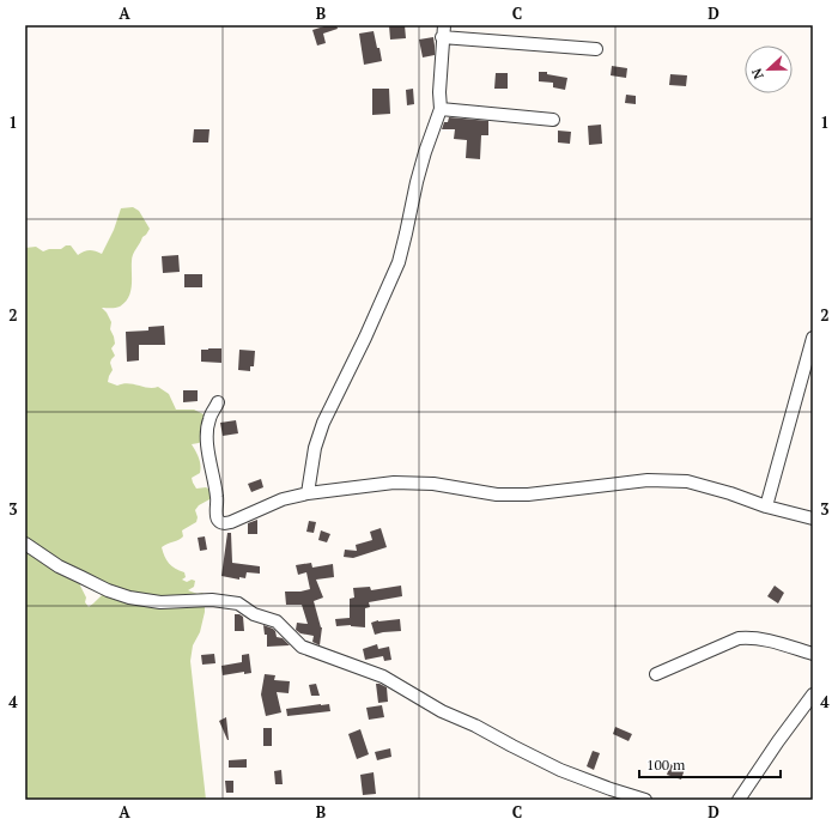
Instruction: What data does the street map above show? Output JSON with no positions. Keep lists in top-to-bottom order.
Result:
{
  "scale_bar": "100 m",
  "north": "left",
  "grid": {
    "columns": [
      "A",
      "B",
      "C",
      "D"
    ],
    "rows": [
      "1",
      "2",
      "3",
      "4"
    ]
  }
}
